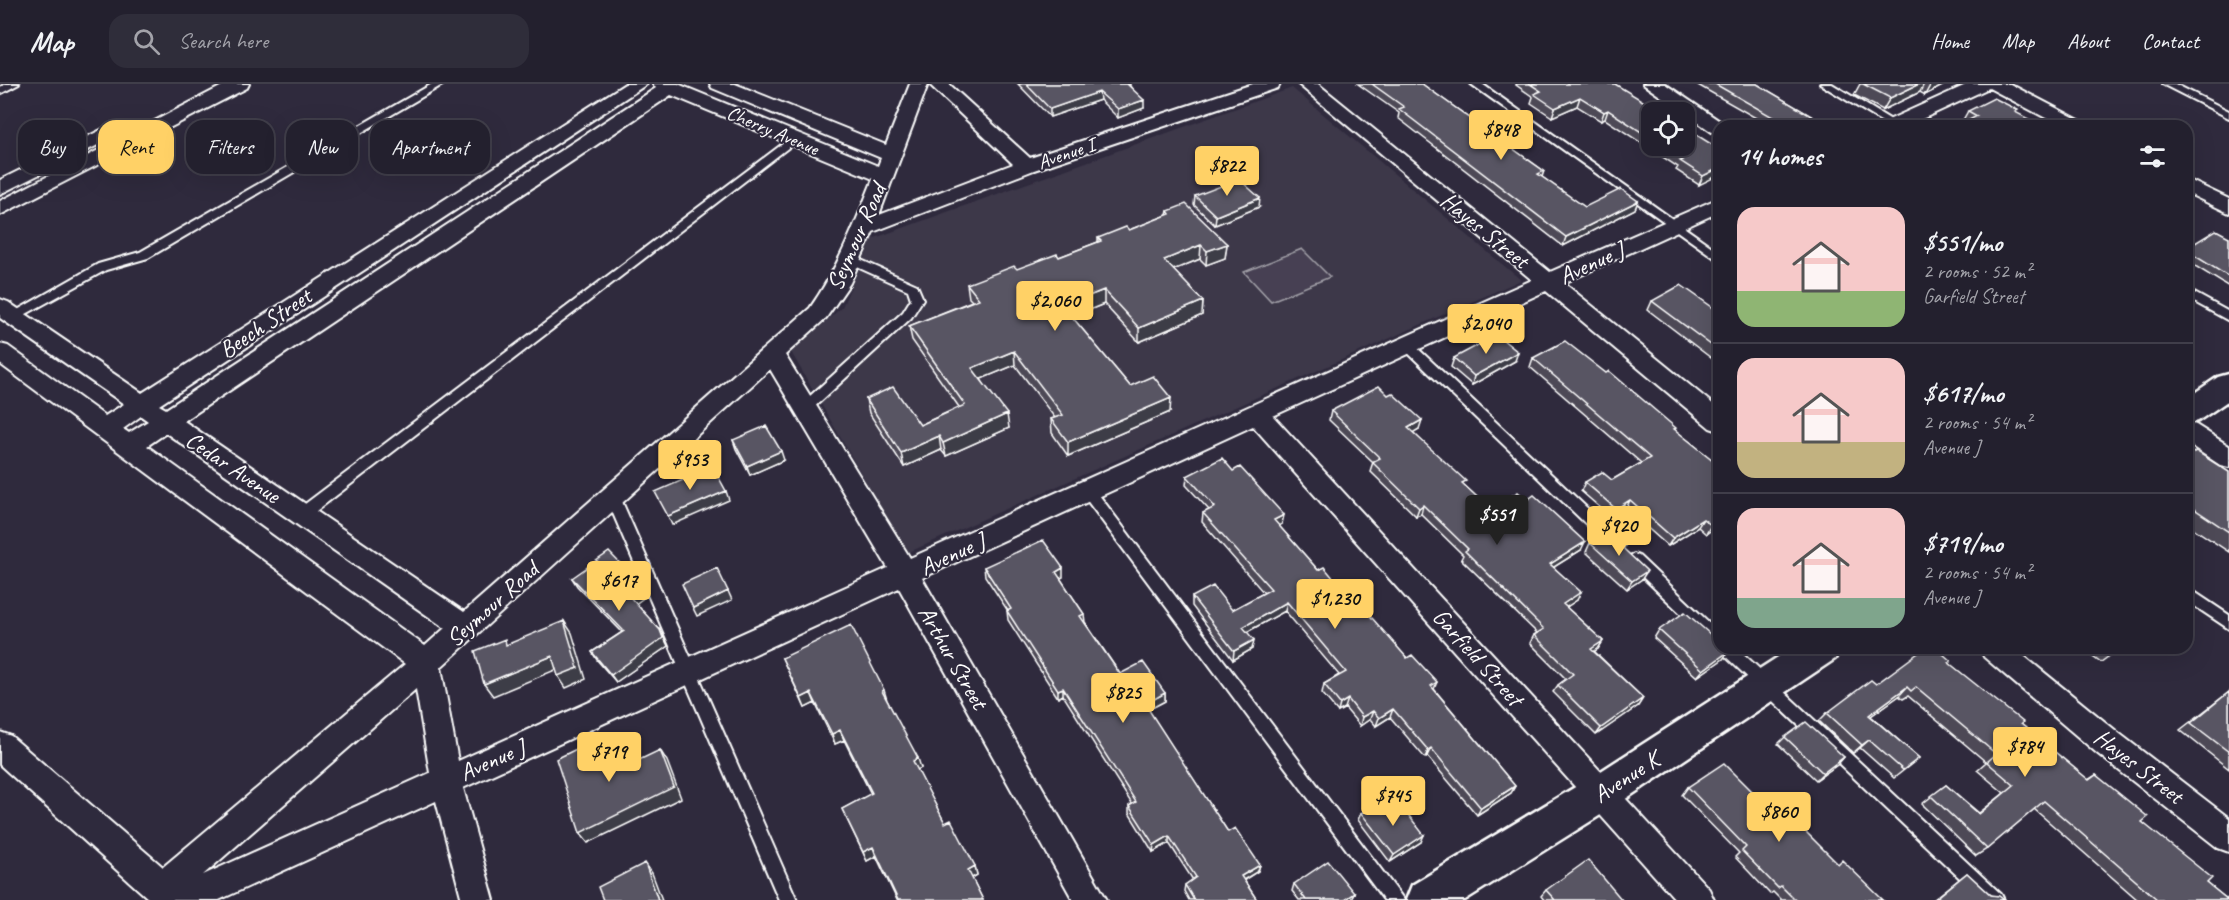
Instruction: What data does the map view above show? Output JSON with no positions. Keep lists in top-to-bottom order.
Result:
{
  "streets": {
    "street": [
      "Cherry Avenue",
      "Avenue I",
      "Hayes Street",
      "Seymour Road",
      "Avenue J",
      "Beech Street",
      "Cedar Avenue",
      "Arthur Street",
      "Garfield Street",
      "Avenue K"
    ]
  },
  "crossings": [
    ["Cherry Avenue", "Seymour Road"],
    ["Cherry Avenue", "Beech Street"],
    ["Avenue I", "Seymour Road"],
    ["Hayes Street", "Avenue J"],
    ["Seymour Road", "Avenue J"],
    ["Seymour Road", "Cedar Avenue"],
    ["Seymour Road", "Arthur Street"],
    ["Avenue J", "Arthur Street"],
    ["Avenue J", "Garfield Street"],
    ["Beech Street", "Cedar Avenue"],
    ["Garfield Street", "Avenue K"]
  ],
  "page": {
    "header": "Map",
    "search": "Search here",
    "nav": [
      "Home",
      "Map",
      "About",
      "Contact"
    ],
    "price": [
      "$848",
      "$822",
      "$2,060",
      "$2,040",
      "$953",
      "$551",
      "$920",
      "$617",
      "$1,230",
      "$825",
      "$784",
      "$719",
      "$745",
      "$860"
    ],
    "chip": [
      "Buy",
      "Rent",
      "Filters",
      "New",
      "Apartment"
    ],
    "heading": "14 homes",
    "list": [
      {
        "name": "$551/mo",
        "note": "2 rooms · 52 m² · Garfield Street"
      },
      {
        "name": "$617/mo",
        "note": "2 rooms · 54 m² · Avenue J"
      },
      {
        "name": "$719/mo",
        "note": "2 rooms · 54 m² · Avenue J"
      }
    ]
  }
}
